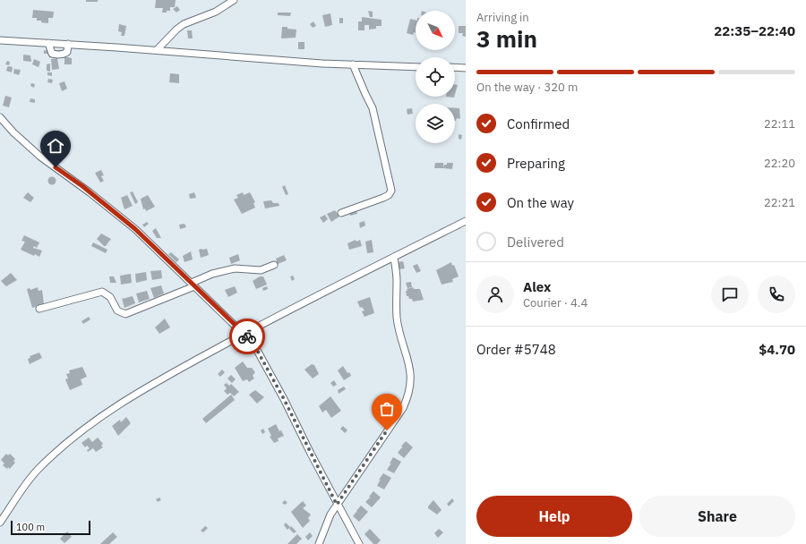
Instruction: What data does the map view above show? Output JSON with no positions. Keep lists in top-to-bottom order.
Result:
{
  "scale_bar": "100 m",
  "north": "bottom right",
  "page": {
    "heading": ["3 min", "Arriving in", "22:35–22:40"],
    "panel": [
      "Alex",
      "Courier · 4.4",
      "Order #5748",
      "$4.70"
    ],
    "bar": "On the way · 320 m",
    "list": [
      ["Confirmed", "22:11"],
      ["Preparing", "22:20"],
      ["On the way", "22:21"],
      "Delivered"
    ],
    "buttons": ["Help", "Share"],
    "scale": "100 m"
  }
}
